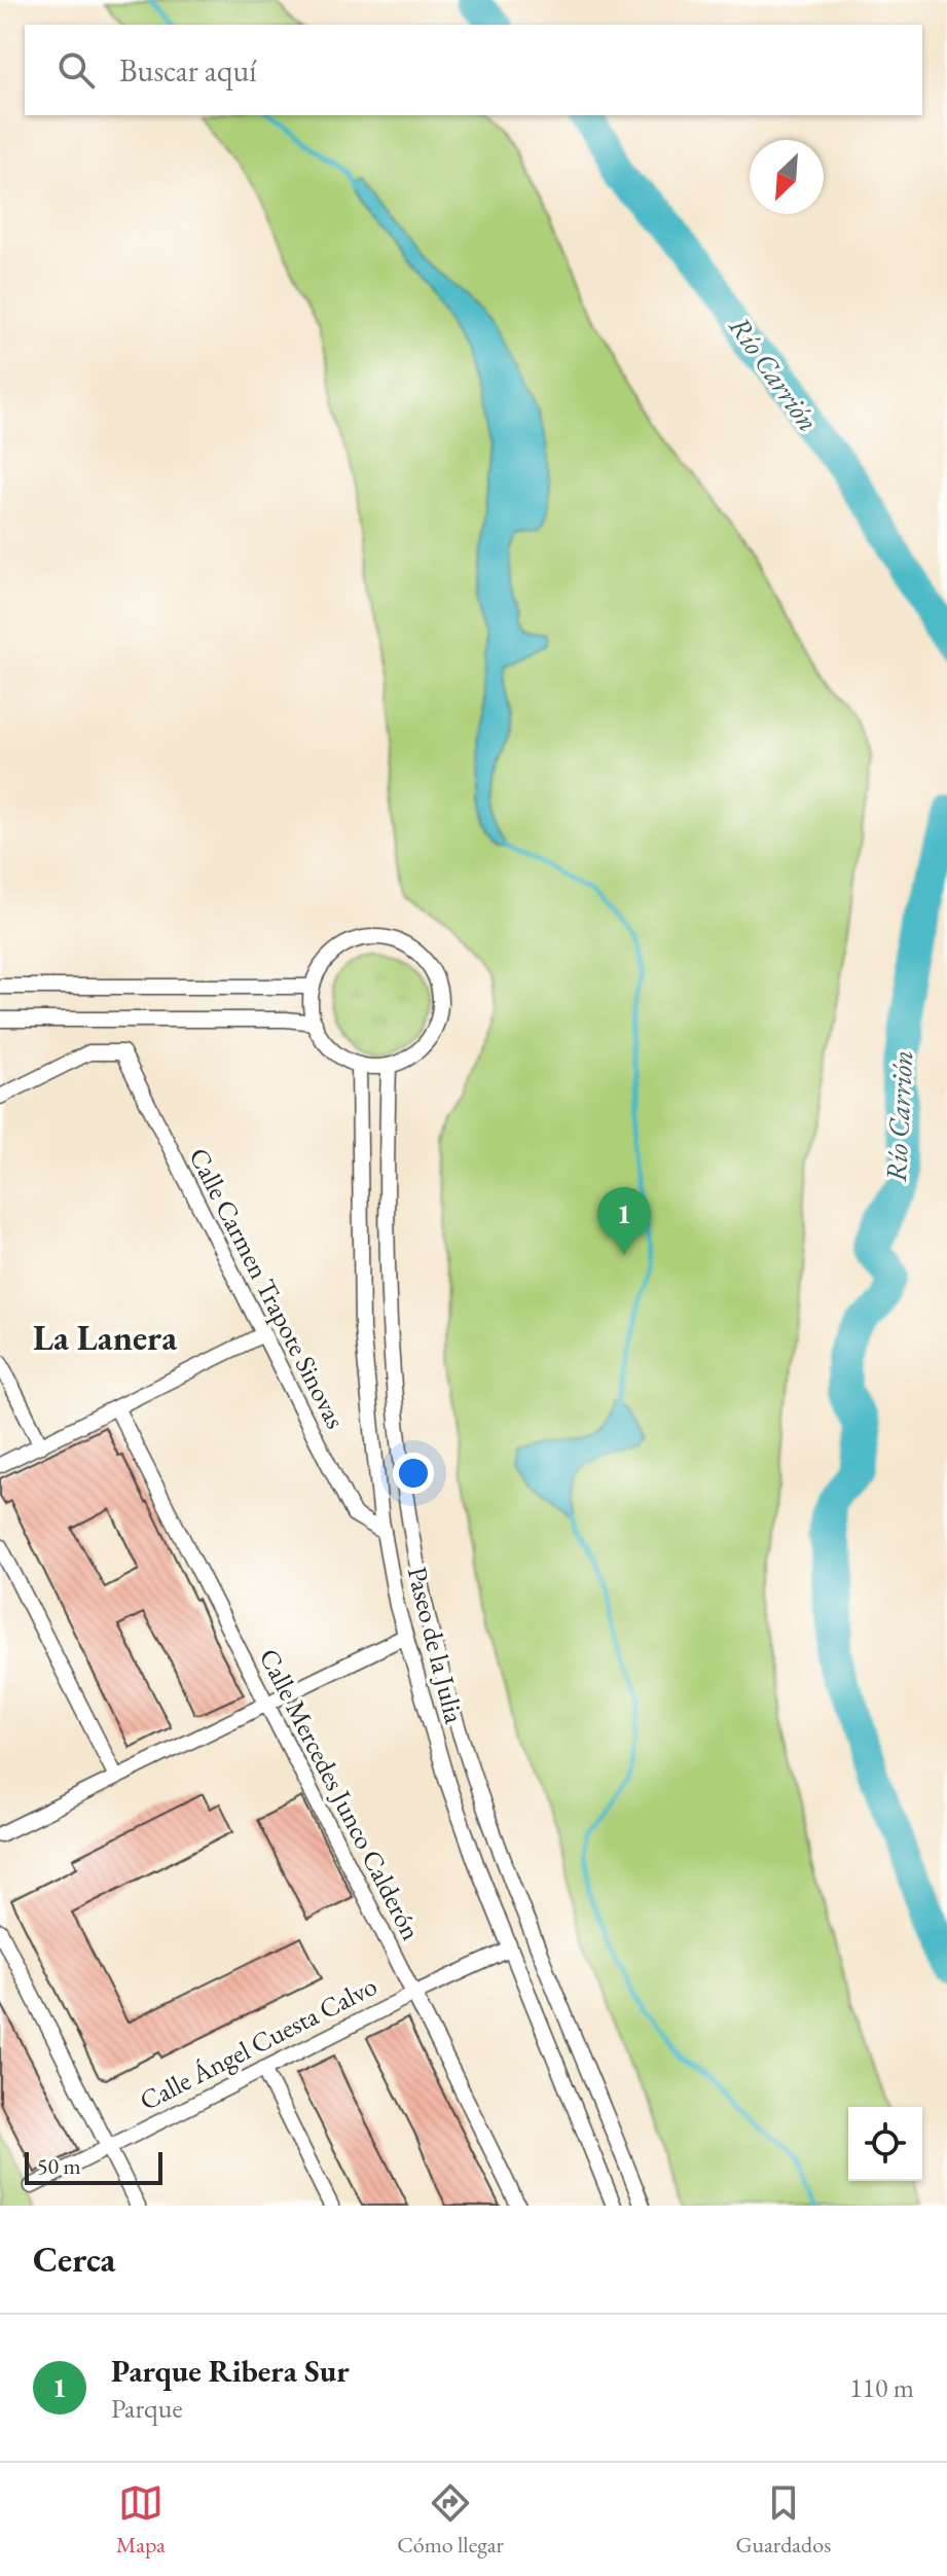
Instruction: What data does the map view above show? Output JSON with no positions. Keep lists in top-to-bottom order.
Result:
{
  "streets": {
    "street": [
      "Calle Carmen Trapote Sinovas",
      "Paseo de la Julia",
      "Calle Mercedes Junco Calderón",
      "Calle Ángel Cuesta Calvo"
    ]
  },
  "crossings": [
    ["Calle Carmen Trapote Sinovas", "Paseo de la Julia"],
    ["Paseo de la Julia", "Calle Ángel Cuesta Calvo"],
    ["Calle Mercedes Junco Calderón", "Calle Ángel Cuesta Calvo"]
  ],
  "districts": ["La Lanera"],
  "water": ["Río Carrión"],
  "scale_bar": "50 m",
  "north": "bottom left",
  "page": {
    "search": "Buscar aquí",
    "pins": "1",
    "scale": "50 m",
    "heading": "Cerca",
    "list": [
      {
        "mark": "1",
        "name": "Parque Ribera Sur",
        "note": "Parque",
        "value": "110 m"
      }
    ],
    "nav": ["Mapa", "Cómo llegar", "Guardados"]
  }
}
